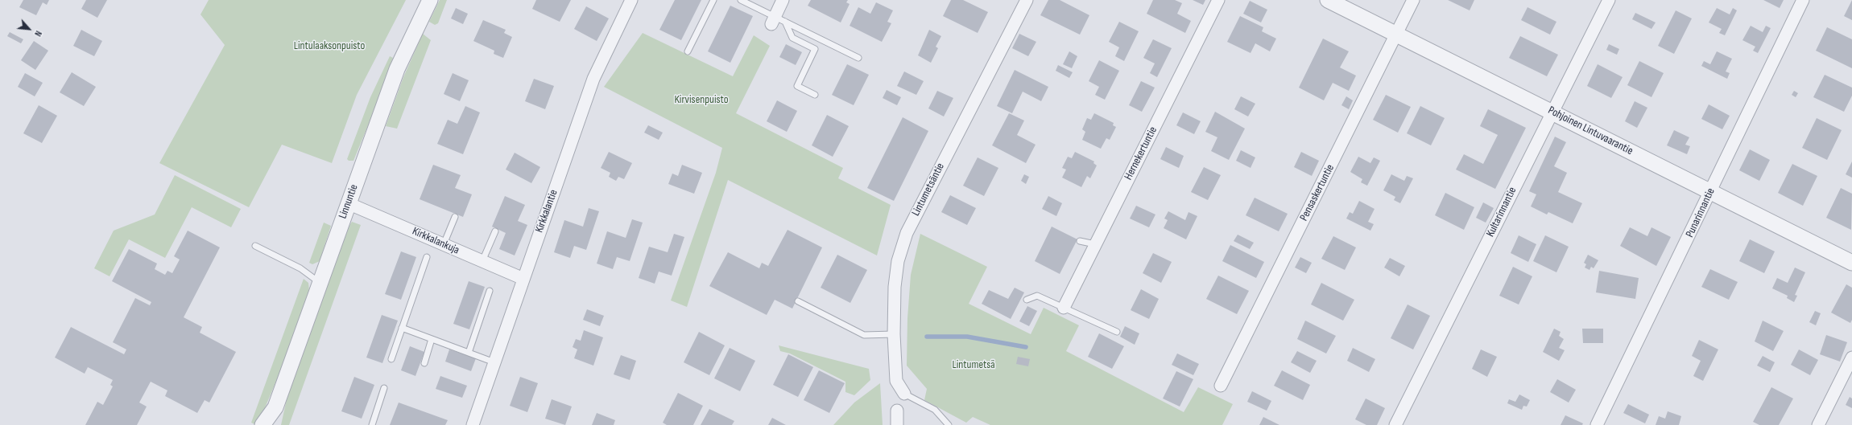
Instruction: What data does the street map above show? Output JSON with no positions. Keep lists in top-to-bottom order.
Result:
{
  "streets": {
    "street": [
      "Pohjoinen Lintuvaarantie",
      "Hernekertuntie",
      "Lintumetsäntie",
      "Pensaskertuntie",
      "Linnuntie",
      "Kirkkalantie",
      "Kultarinnantie",
      "Punarinnantie",
      "Kirkkalankuja"
    ]
  },
  "crossings": [
    ["Pohjoinen Lintuvaarantie", "Pensaskertuntie"],
    ["Pohjoinen Lintuvaarantie", "Kultarinnantie"],
    ["Pohjoinen Lintuvaarantie", "Punarinnantie"],
    ["Linnuntie", "Kirkkalankuja"],
    ["Kirkkalantie", "Kirkkalankuja"]
  ],
  "parks": ["Lintulaaksonpuisto", "Kirvisenpuisto", "Lintumetsä"],
  "north": "bottom right"
}
